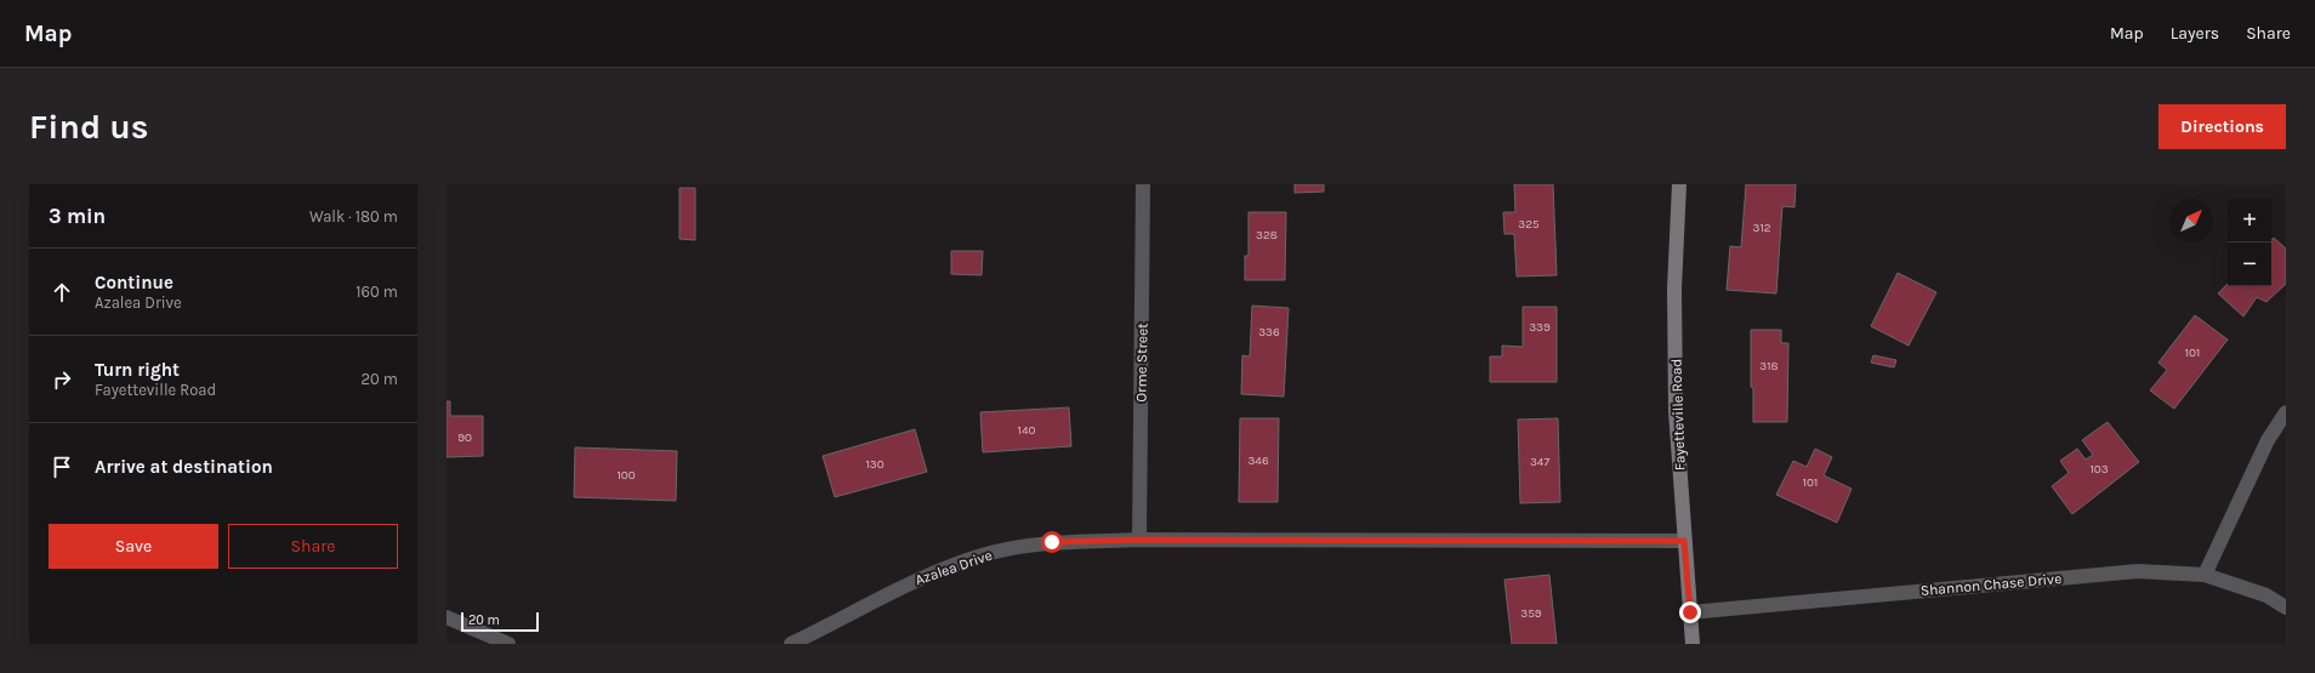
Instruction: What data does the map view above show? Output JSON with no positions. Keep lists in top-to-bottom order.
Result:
{
  "streets": {
    "street": [
      "Orme Street",
      "Fayetteville Road",
      "Azalea Drive",
      "Shannon Chase Drive"
    ]
  },
  "crossings": [
    ["Orme Street", "Azalea Drive"],
    ["Fayetteville Road", "Azalea Drive"],
    ["Fayetteville Road", "Shannon Chase Drive"]
  ],
  "house_numbers": [
    "325",
    "312",
    "328",
    "339",
    "336",
    "101",
    "318",
    "140",
    "90",
    "346",
    "347",
    "130",
    "103",
    "100",
    "101",
    "359"
  ],
  "scale_bar": "20 m",
  "north": "top right",
  "page": {
    "header": "Map",
    "nav": ["Map", "Layers", "Share"],
    "buttons": [
      "Directions",
      ["Save", "Share"]
    ],
    "title": "Find us",
    "heading": ["3 min", "Walk · 180 m"],
    "map_buttons": ["+", "−"],
    "list": [
      ["Continue", "Azalea Drive", "160 m"],
      ["Turn right", "Fayetteville Road", "20 m"],
      "Arrive at destination"
    ],
    "scale": "20 m"
  }
}
